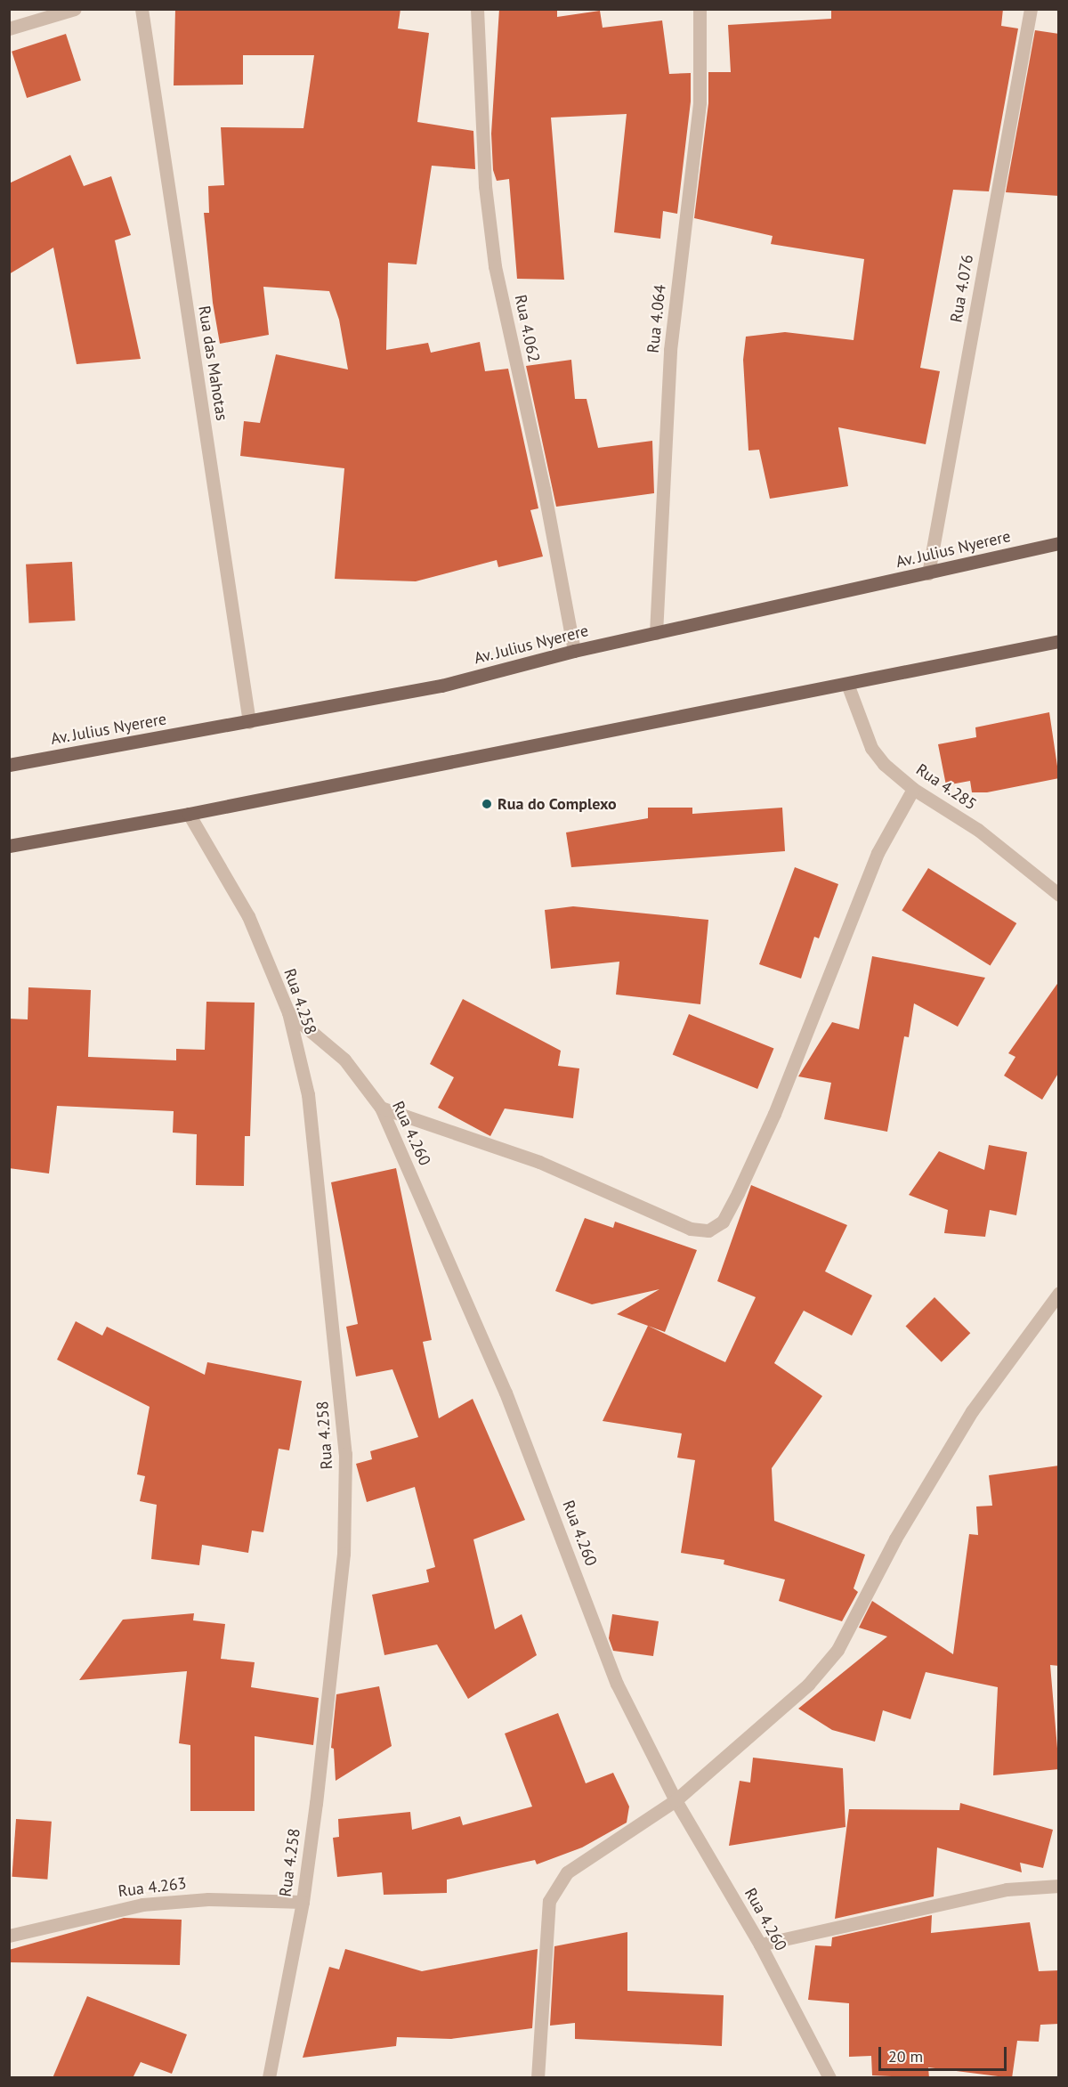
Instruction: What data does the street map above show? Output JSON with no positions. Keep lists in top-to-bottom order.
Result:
{
  "streets": {
    "main road": ["Av. Julius Nyerere"],
    "street": [
      "Rua 4.076",
      "Rua 4.064",
      "Rua 4.062",
      "Rua das Mahotas",
      "Rua 4.285",
      "Rua 4.258",
      "Rua 4.260",
      "Rua 4.263"
    ]
  },
  "crossings": [
    ["Rua 4.076", "Av. Julius Nyerere"],
    ["Rua 4.064", "Av. Julius Nyerere"],
    ["Rua 4.062", "Av. Julius Nyerere"],
    ["Rua das Mahotas", "Av. Julius Nyerere"],
    ["Rua 4.258", "Rua 4.260"],
    ["Rua 4.258", "Rua 4.263"]
  ],
  "places": ["Rua do Complexo"],
  "scale_bar": "20 m"
}
